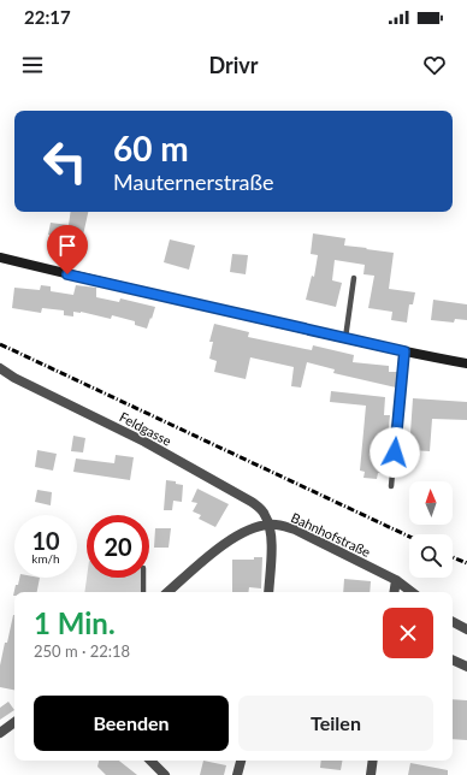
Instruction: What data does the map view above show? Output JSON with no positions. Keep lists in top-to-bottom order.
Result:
{
  "streets": {
    "street": ["Feldgasse", "Bahnhofstraße"]
  },
  "crossings": [
    ["Feldgasse", "Bahnhofstraße"]
  ],
  "north": "top",
  "page": {
    "status": "22:17",
    "header": "Drivr",
    "turn": ["60 m", "Mauternerstraße"],
    "speed": "10 km/h",
    "limit": "20",
    "heading": ["1 Min.", "250 m · 22:18"],
    "buttons": ["Beenden", "Teilen"]
  }
}
